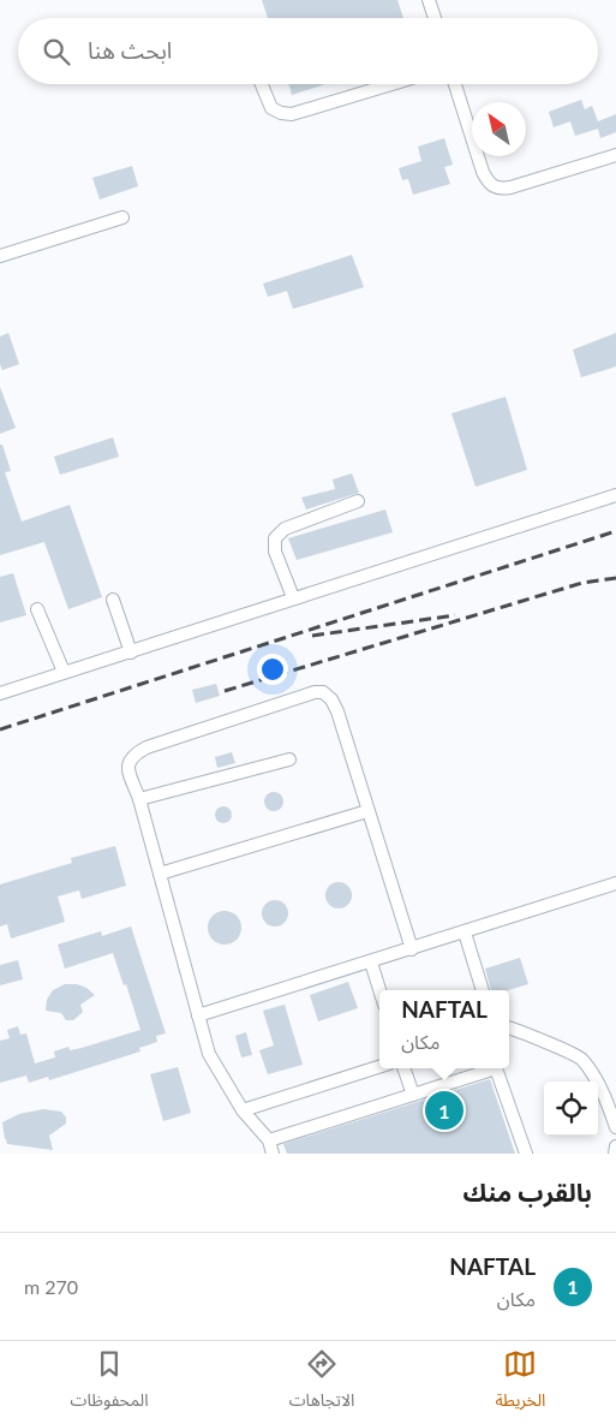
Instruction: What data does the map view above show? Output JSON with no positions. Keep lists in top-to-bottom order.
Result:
{
  "north": "top left",
  "page": {
    "search": "ابحث هنا",
    "popup": ["NAFTAL", "مكان"],
    "pins": "1",
    "heading": "بالقرب منك",
    "list": [
      {
        "mark": "1",
        "name": "NAFTAL",
        "note": "مكان",
        "value": "270 m"
      }
    ],
    "nav": ["الخريطة", "الاتجاهات", "المحفوظات"]
  }
}
